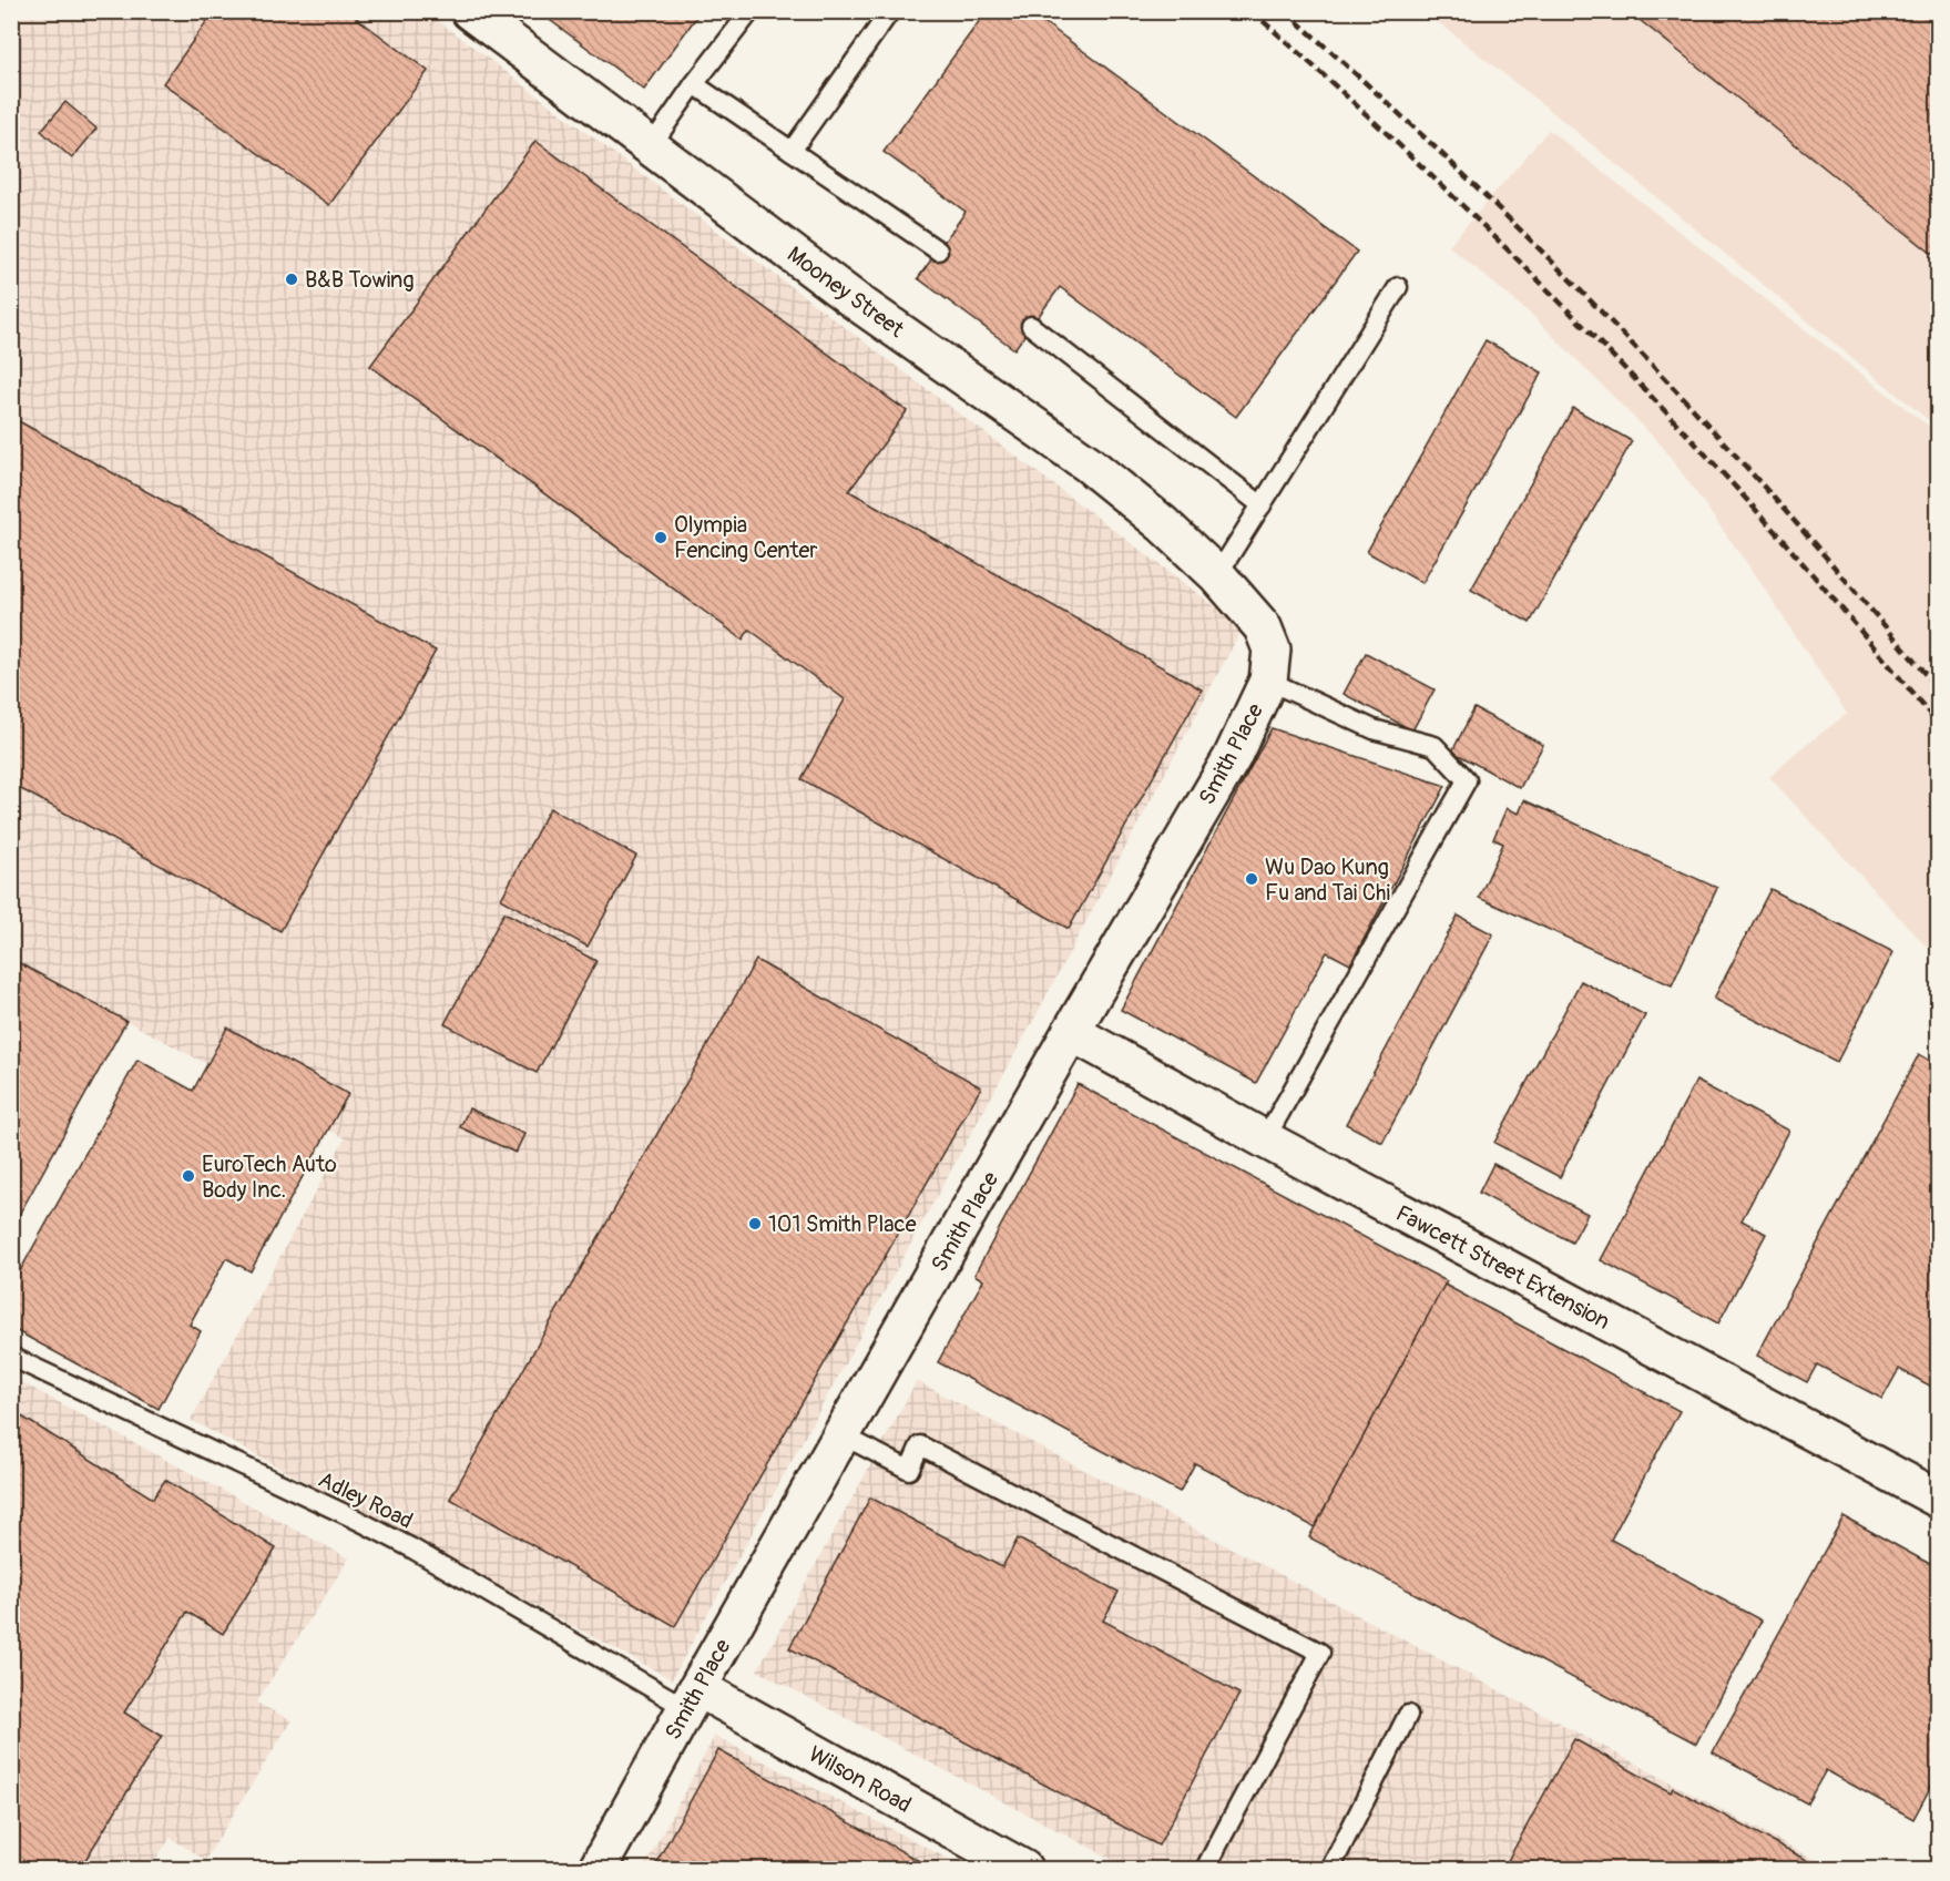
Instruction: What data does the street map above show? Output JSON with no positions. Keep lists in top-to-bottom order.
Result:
{
  "streets": {
    "street": [
      "Mooney Street",
      "Smith Place",
      "Fawcett Street Extension",
      "Wilson Road"
    ],
    "lane": ["Adley Road"]
  },
  "crossings": [
    ["Mooney Street", "Smith Place"],
    ["Smith Place", "Fawcett Street Extension"],
    ["Smith Place", "Adley Road"],
    ["Smith Place", "Wilson Road"],
    ["Adley Road", "Wilson Road"]
  ],
  "places": [
    "B&B Towing",
    "Olympia Fencing Center",
    "Wu Dao Kung Fu and Tai Chi",
    "EuroTech Auto Body Inc.",
    "101 Smith Place"
  ]
}
